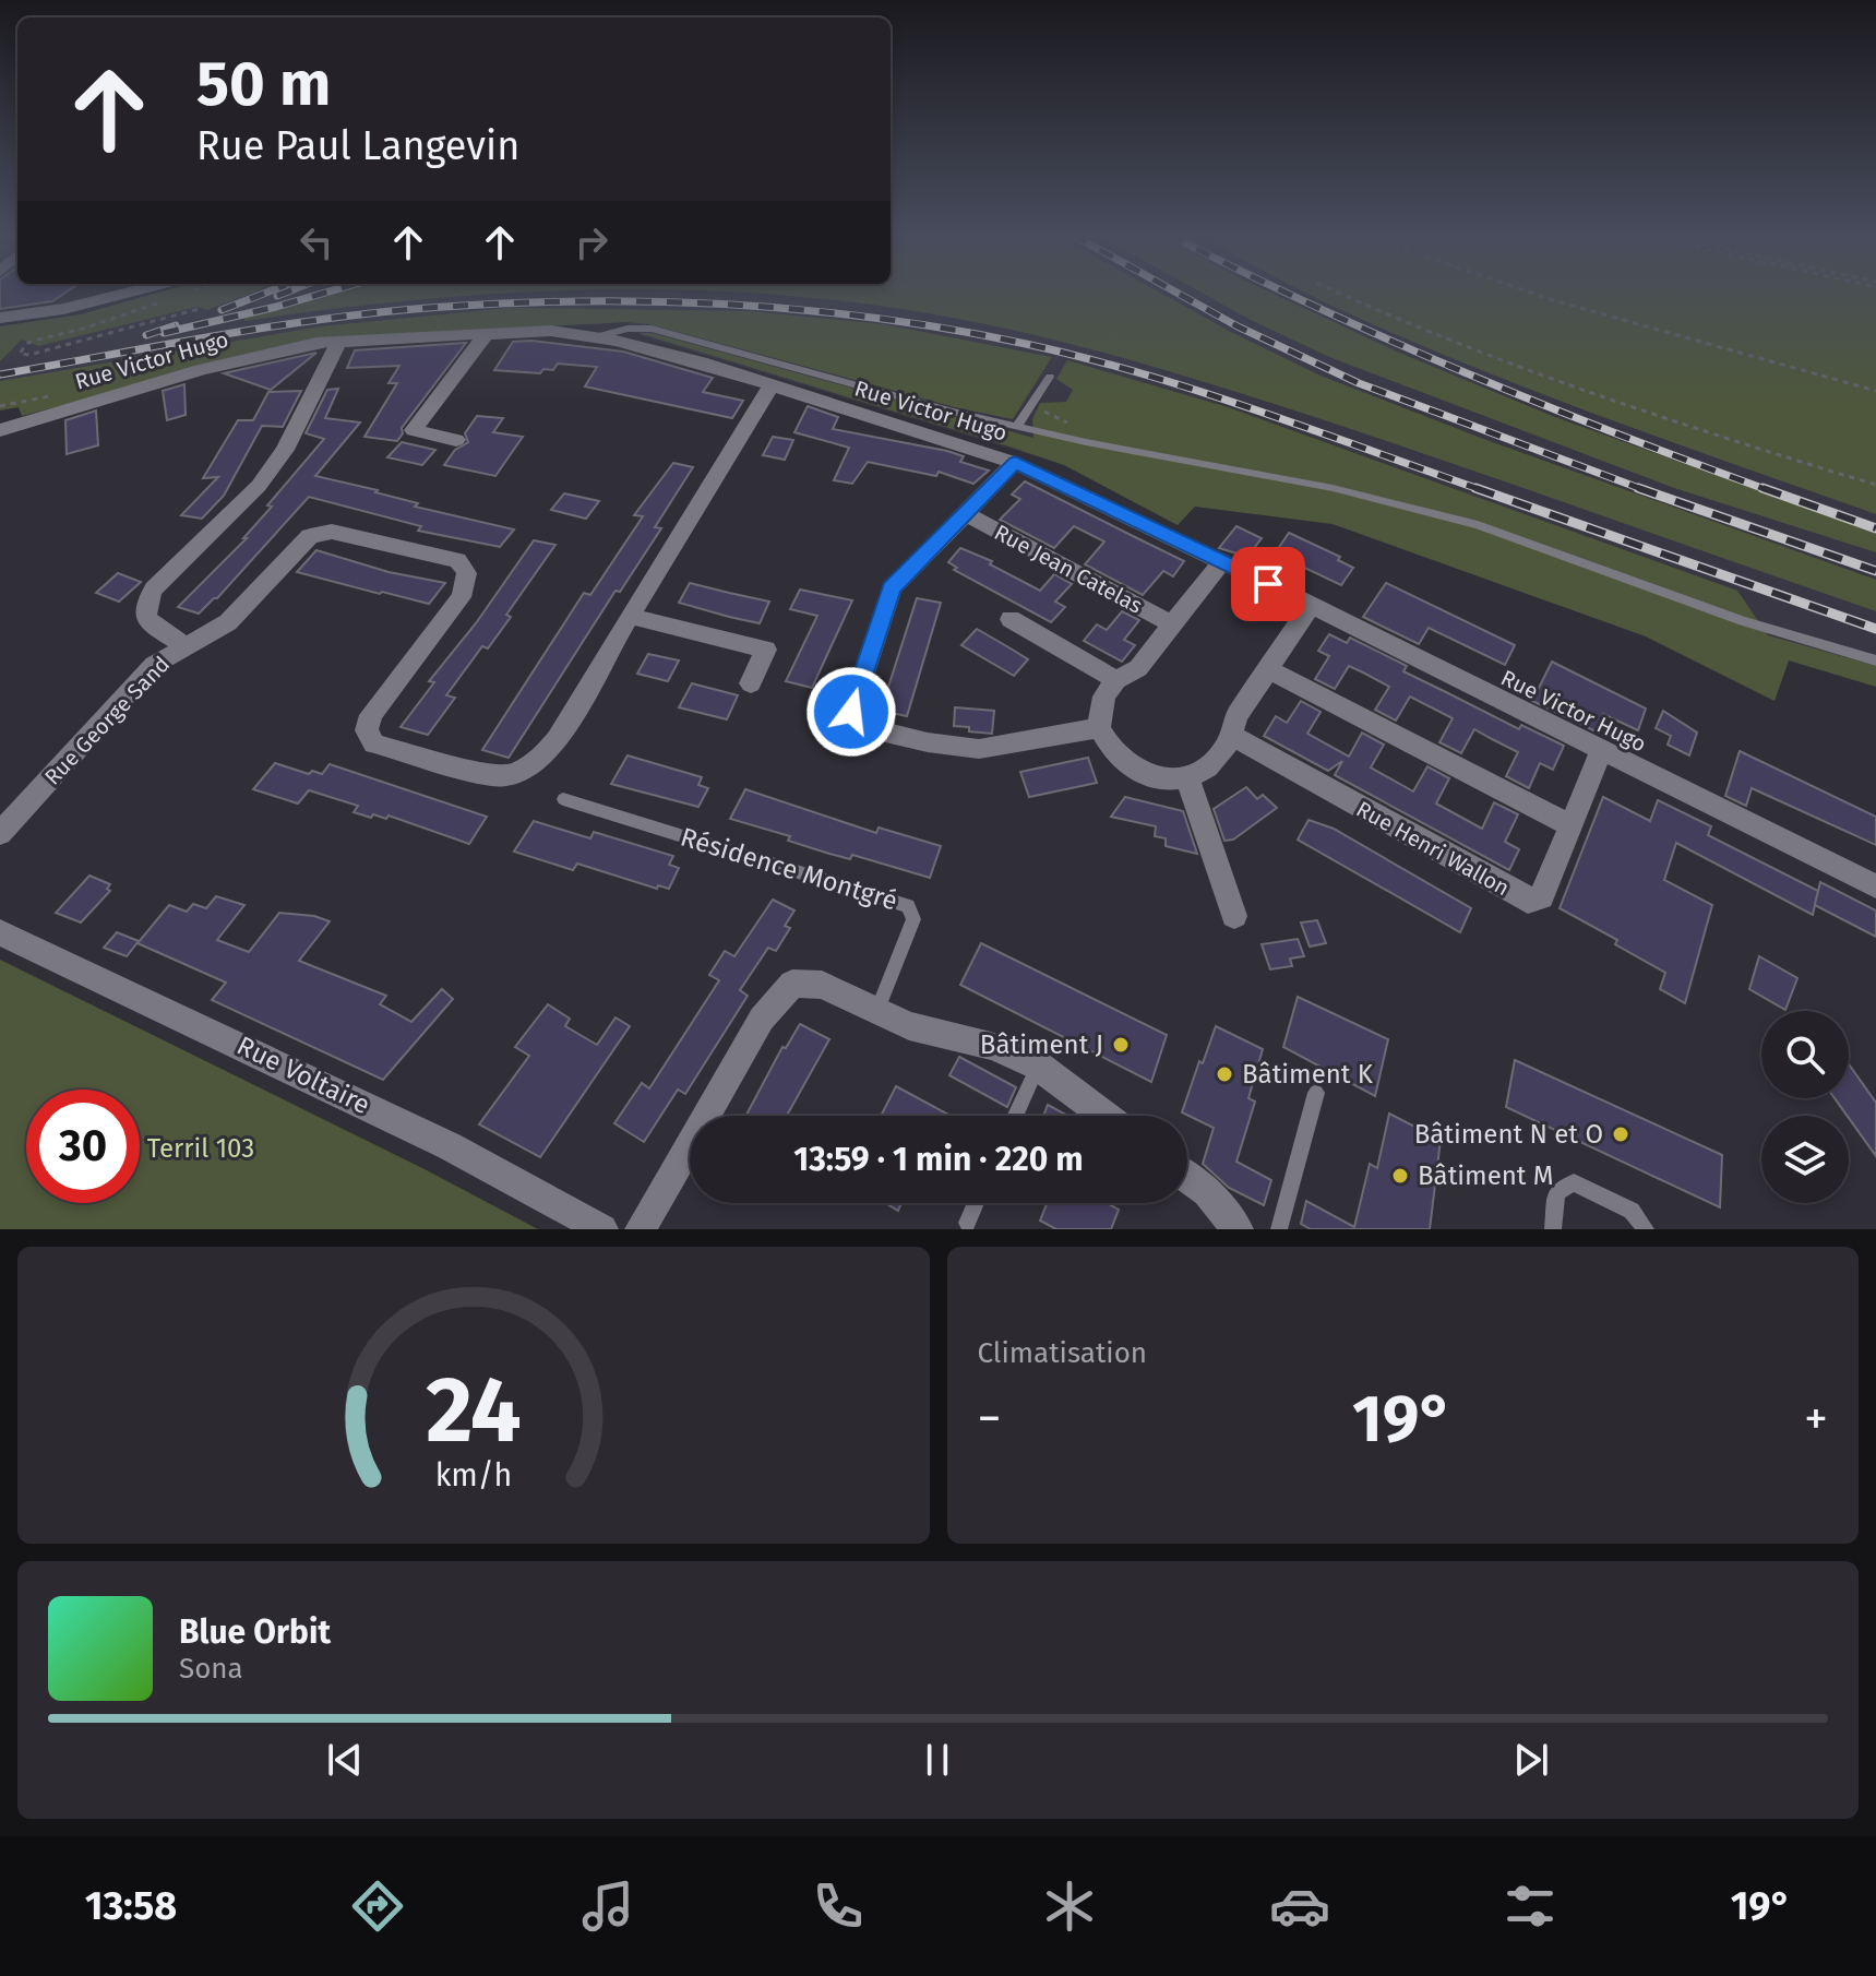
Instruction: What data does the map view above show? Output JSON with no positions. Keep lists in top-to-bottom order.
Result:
{
  "streets": {
    "street": [
      "Rue Victor Hugo",
      "Rue Jean Catelas",
      "Rue George Sand",
      "Rue Henri Wallon",
      "Rue Voltaire"
    ],
    "lane": ["Résidence Montgré"]
  },
  "crossings": [
    ["Rue Victor Hugo", "Rue George Sand"],
    ["Rue Victor Hugo", "Rue Henri Wallon"]
  ],
  "parks": ["Terril 103"],
  "places": [
    "Bâtiment J",
    "Bâtiment K",
    "Bâtiment N et O",
    "Bâtiment M"
  ],
  "page": {
    "turn": ["50 m", "Rue Paul Langevin"],
    "limit": "30",
    "trip": "13:59 · 1 min · 220 m",
    "tile": "Climatisation",
    "heat": ["−", "19°", "+"],
    "song": ["Blue Orbit", "Sona"],
    "tabs": ["13:58", "19°"],
    "gauge": ["24", "km/h"]
  }
}
